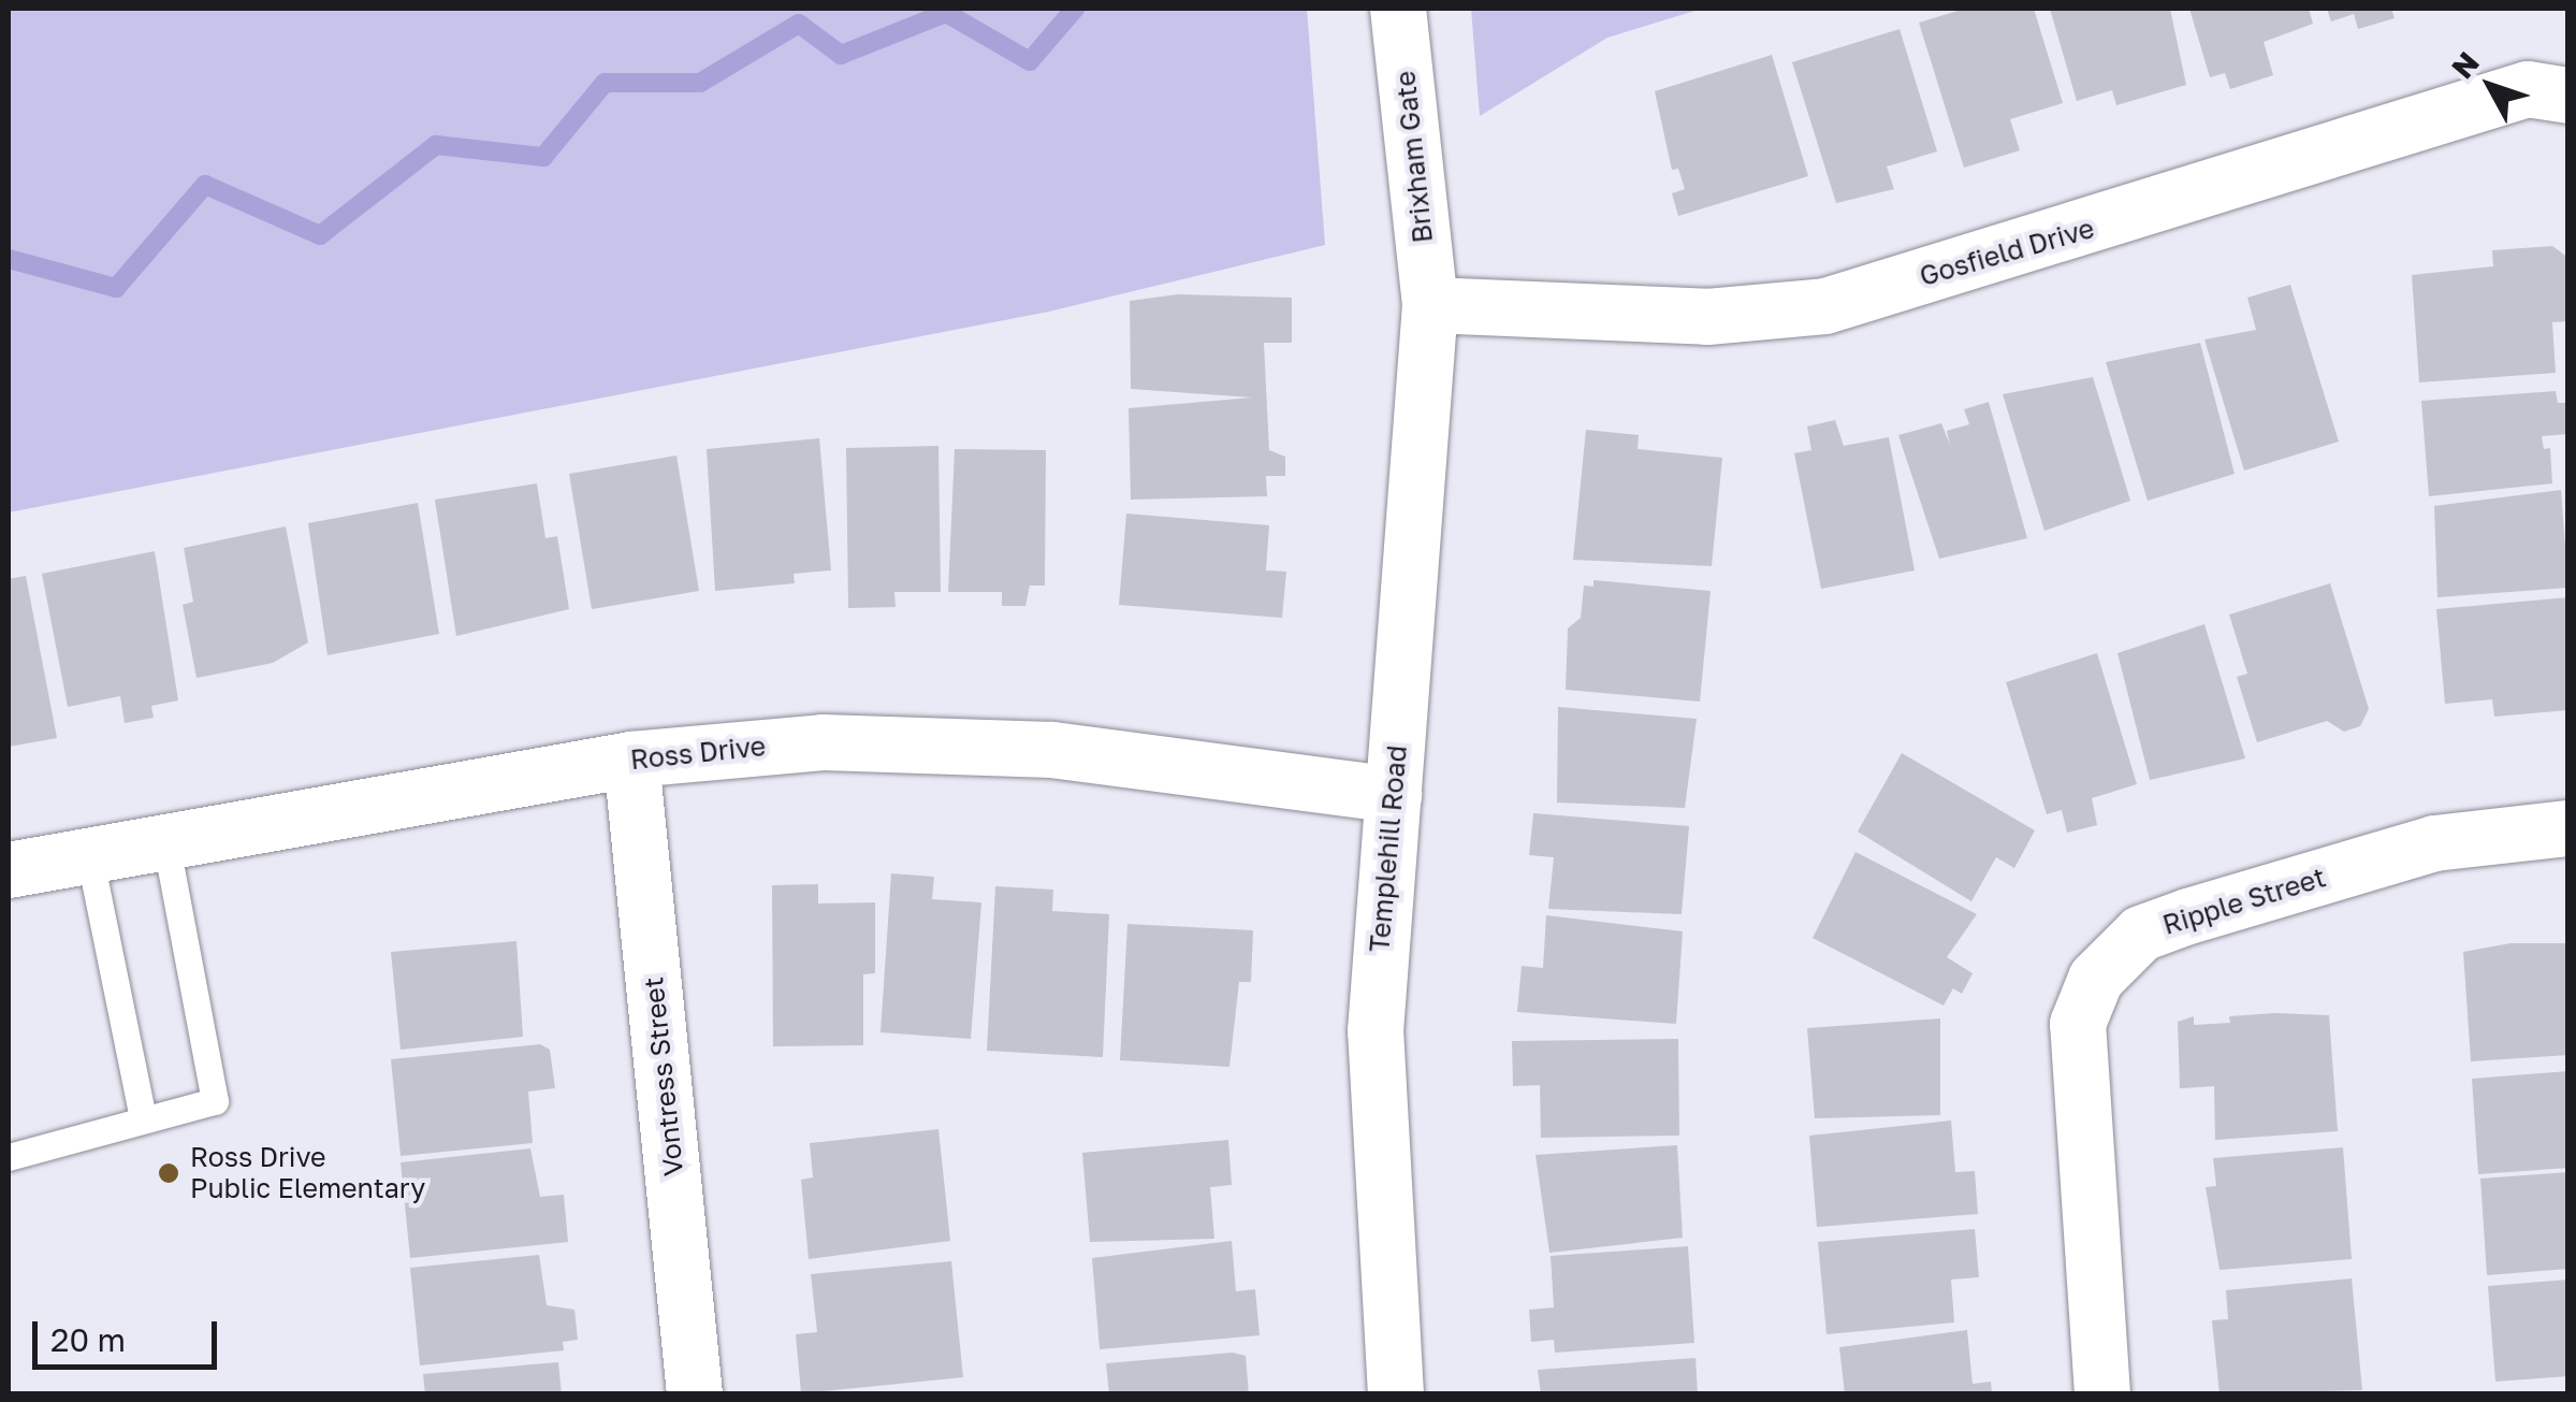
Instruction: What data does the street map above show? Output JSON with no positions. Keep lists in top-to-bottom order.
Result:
{
  "streets": {
    "street": [
      "Brixham Gate",
      "Gosfield Drive",
      "Ross Drive",
      "Templehill Road",
      "Ripple Street",
      "Vontress Street"
    ]
  },
  "crossings": [
    ["Brixham Gate", "Gosfield Drive"],
    ["Brixham Gate", "Templehill Road"],
    ["Gosfield Drive", "Templehill Road"],
    ["Ross Drive", "Templehill Road"],
    ["Ross Drive", "Vontress Street"]
  ],
  "places": ["Ross Drive Public Elementary"],
  "scale_bar": "20 m",
  "north": "top left"
}
